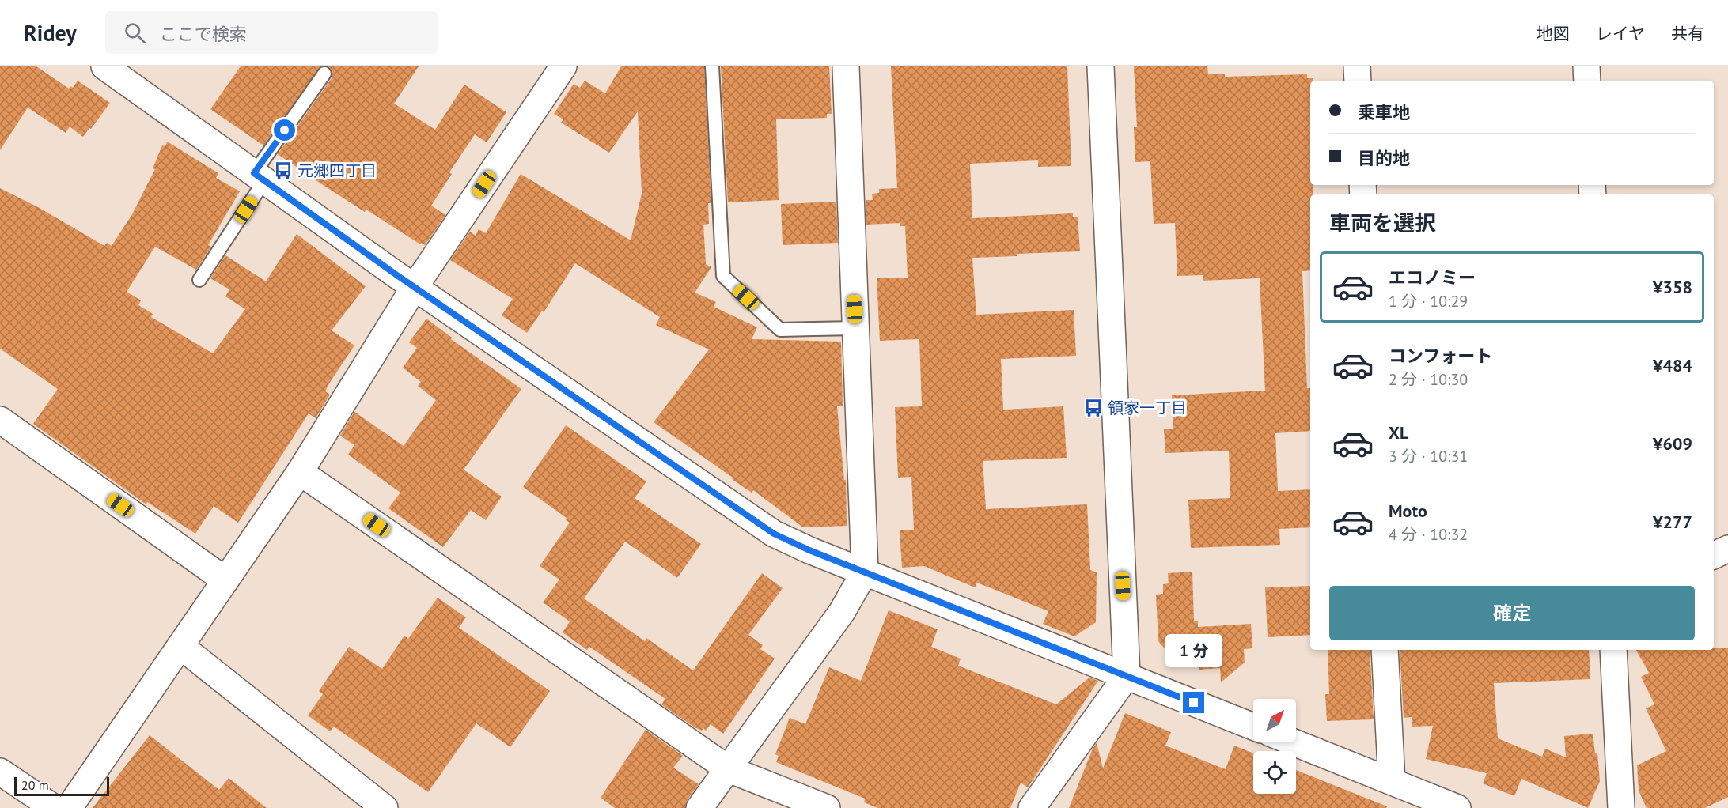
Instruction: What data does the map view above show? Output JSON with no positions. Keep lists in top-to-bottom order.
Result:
{
  "places": {
    "bus stop": ["元郷四丁目", "領家一丁目"]
  },
  "scale_bar": "20 m",
  "north": "top right",
  "page": {
    "header": "Ridey",
    "search": "ここで検索",
    "nav": ["地図", "レイヤ", "共有"],
    "banner": ["乗車地", "目的地"],
    "heading": "車両を選択",
    "list": [
      {
        "name": "エコノミー",
        "note": "1 分 · 10:29",
        "value": "¥358"
      },
      {
        "name": "コンフォート",
        "note": "2 分 · 10:30",
        "value": "¥484"
      },
      {
        "name": "XL",
        "note": "3 分 · 10:31",
        "value": "¥609"
      },
      {
        "name": "Moto",
        "note": "4 分 · 10:32",
        "value": "¥277"
      }
    ],
    "buttons": "確定",
    "bubble": "1 分",
    "scale": "20 m"
  }
}
